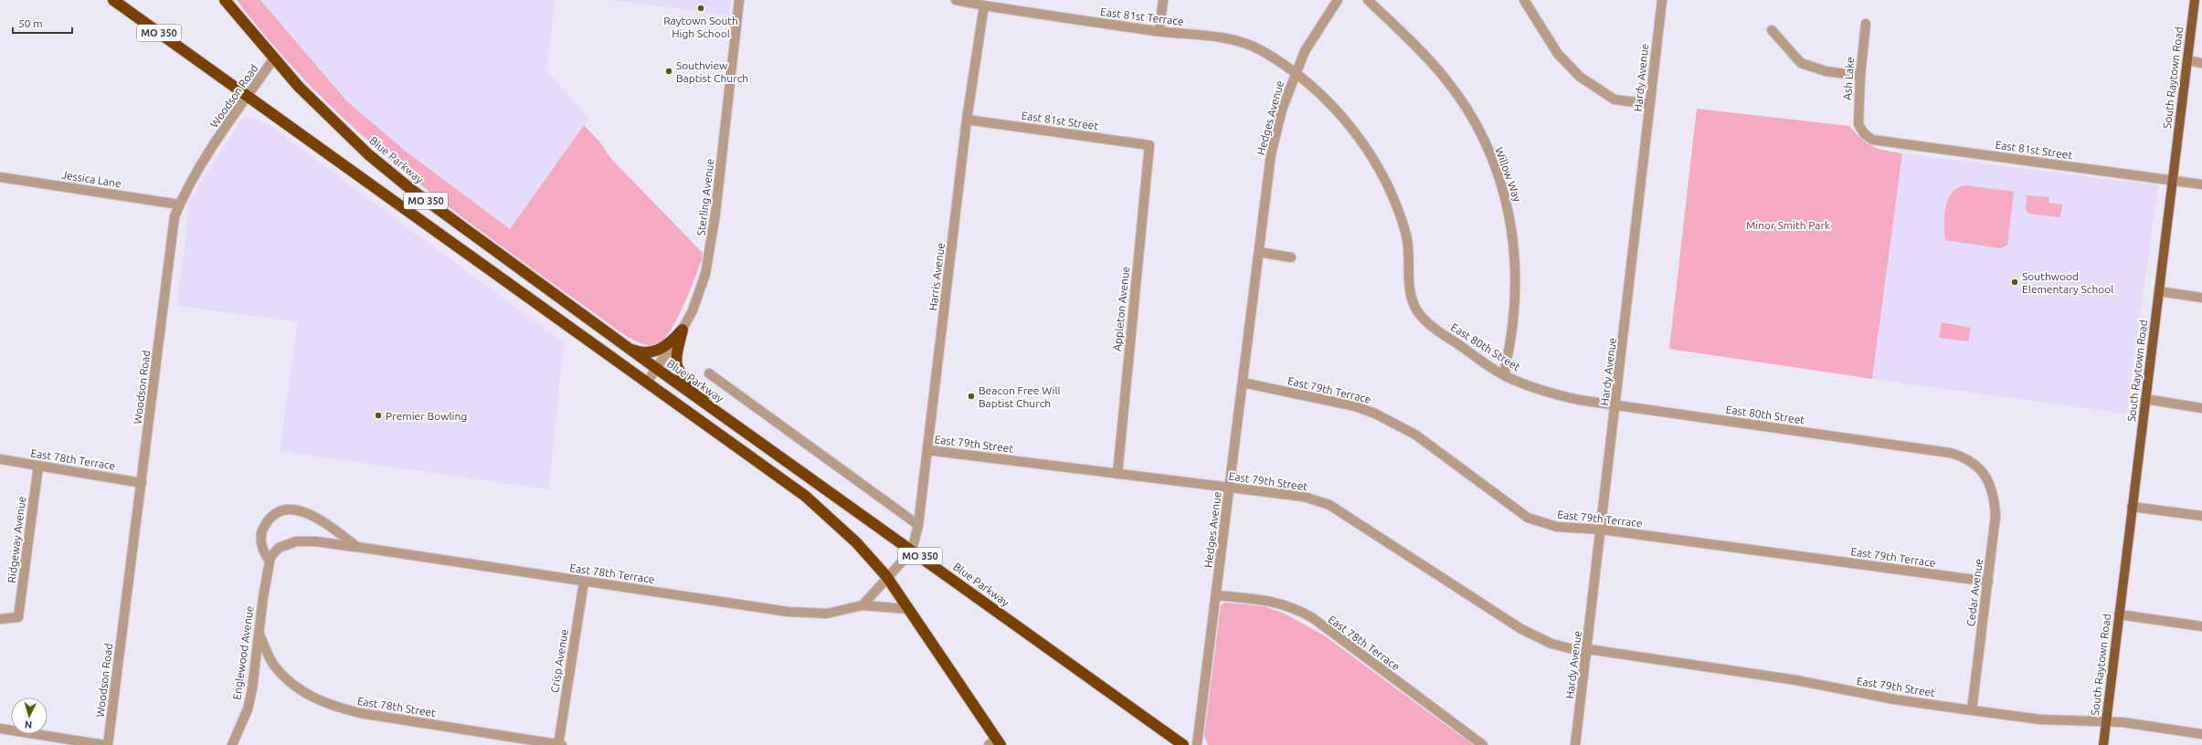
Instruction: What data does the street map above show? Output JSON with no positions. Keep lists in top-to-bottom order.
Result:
{
  "streets": {
    "highway": ["MO 350", "Blue Parkway"],
    "main road": ["South Raytown Road"],
    "street": [
      "East 81st Terrace",
      "Hardy Avenue",
      "Ash Lake",
      "Woodson Road",
      "Hedges Avenue",
      "East 81st Street",
      "Willow Way",
      "Jessica Lane",
      "Sterling Avenue",
      "Harris Avenue",
      "Appleton Avenue",
      "East 80th Street",
      "East 79th Terrace",
      "East 79th Street",
      "East 78th Terrace",
      "Ridgeway Avenue",
      "Cedar Avenue",
      "Englewood Avenue",
      "Crisp Avenue",
      "East 78th Street"
    ]
  },
  "crossings": [
    ["East 81st Terrace", "Hedges Avenue"],
    ["East 81st Terrace", "Harris Avenue"],
    ["East 81st Terrace", "East 80th Street"],
    ["MO 350", "Woodson Road"],
    ["MO 350", "Sterling Avenue"],
    ["MO 350", "East 78th Terrace"],
    ["Hardy Avenue", "East 80th Street"],
    ["Hardy Avenue", "East 79th Terrace"],
    ["Hardy Avenue", "East 79th Street"],
    ["South Raytown Road", "East 81st Street"],
    ["South Raytown Road", "East 79th Street"],
    ["Ash Lake", "East 81st Street"],
    ["Woodson Road", "Blue Parkway"],
    ["Woodson Road", "Jessica Lane"],
    ["Woodson Road", "East 78th Terrace"],
    ["Hedges Avenue", "East 80th Street"],
    ["Hedges Avenue", "East 79th Terrace"],
    ["Hedges Avenue", "East 79th Street"],
    ["Hedges Avenue", "East 78th Terrace"],
    ["East 81st Street", "Harris Avenue"],
    ["East 81st Street", "Appleton Avenue"],
    ["Blue Parkway", "Sterling Avenue"],
    ["Blue Parkway", "Harris Avenue"],
    ["Willow Way", "East 80th Street"],
    ["Harris Avenue", "East 79th Street"],
    ["Appleton Avenue", "East 79th Street"],
    ["East 80th Street", "Cedar Avenue"],
    ["East 79th Terrace", "Cedar Avenue"],
    ["East 79th Street", "Cedar Avenue"],
    ["East 78th Terrace", "Ridgeway Avenue"],
    ["East 78th Terrace", "Englewood Avenue"],
    ["East 78th Terrace", "Crisp Avenue"],
    ["Englewood Avenue", "East 78th Street"],
    ["Crisp Avenue", "East 78th Street"]
  ],
  "parks": ["Minor Smith Park"],
  "places": [
    "Raytown South High School",
    "Southview Baptist Church",
    "Southwood Elementary School",
    "Beacon Free Will Baptist Church",
    "Premier Bowling"
  ],
  "scale_bar": "50 m",
  "north": "bottom"
}
